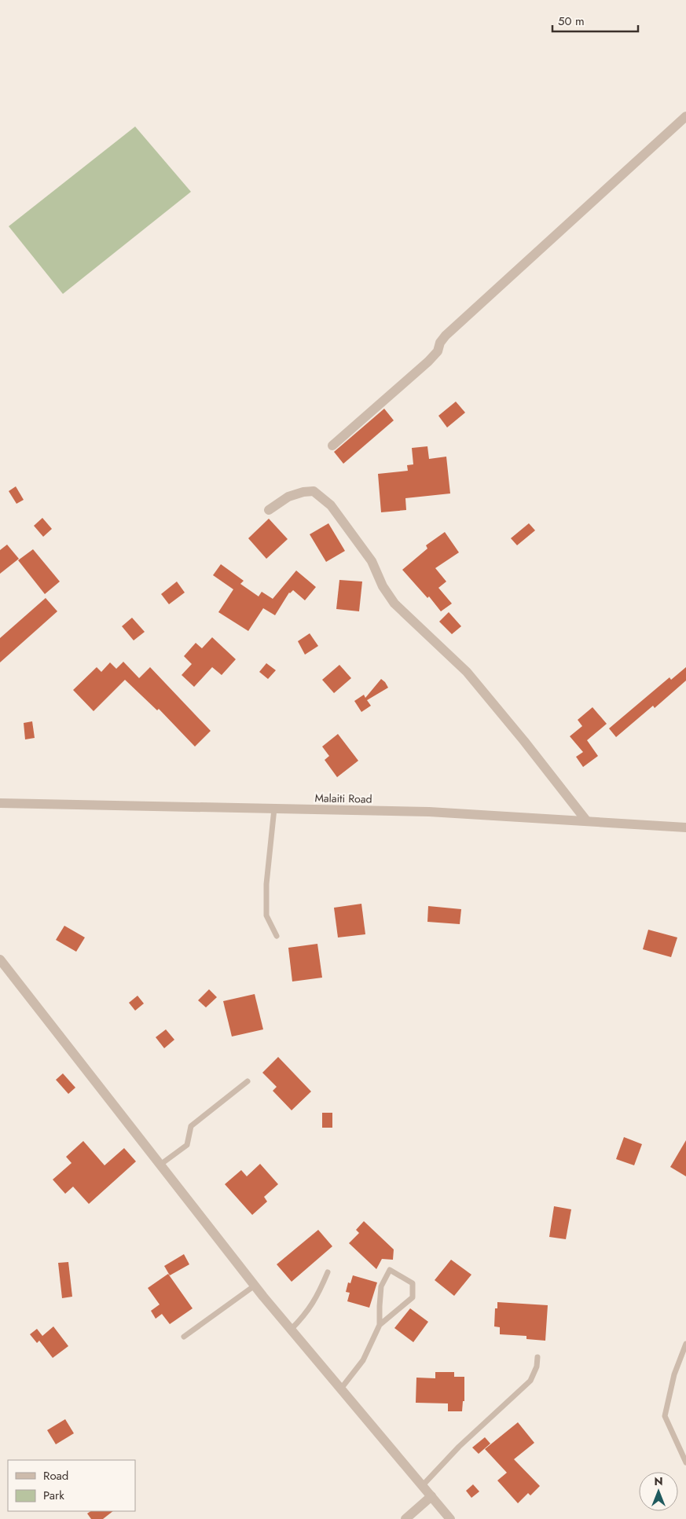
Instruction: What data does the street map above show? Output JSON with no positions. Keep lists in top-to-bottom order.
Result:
{
  "streets": {
    "street": ["Malaiti Road"]
  },
  "legend": ["Road", "Park"],
  "scale_bar": "50 m",
  "north": "top"
}
